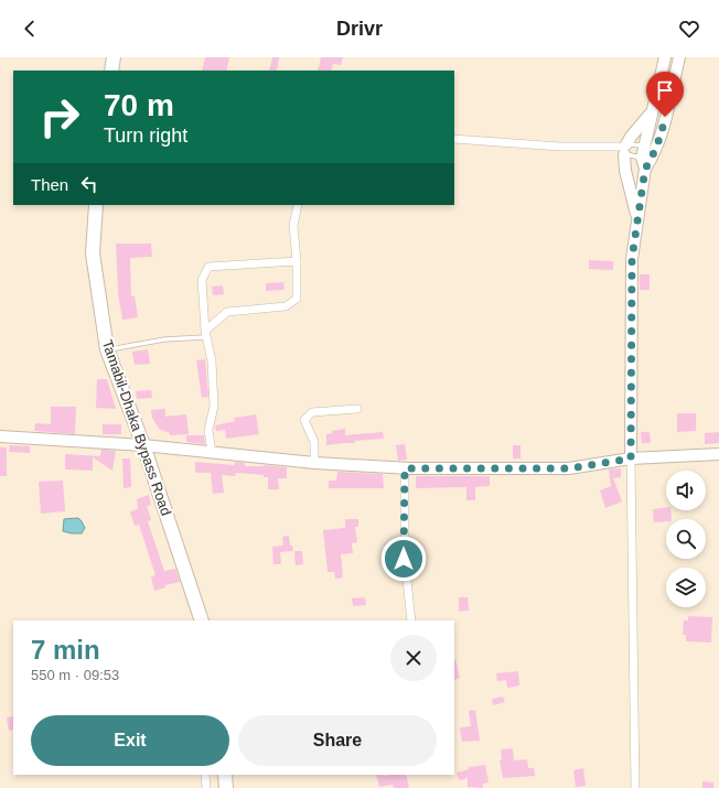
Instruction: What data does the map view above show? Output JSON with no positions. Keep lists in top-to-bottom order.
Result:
{
  "streets": {
    "highway": ["Tamabil-Dhaka Bypass Road"]
  },
  "page": {
    "header": "Drivr",
    "turn": ["70 m", "Turn right"],
    "then": "Then",
    "heading": ["7 min", "550 m · 09:53"],
    "buttons": ["Exit", "Share"]
  }
}
